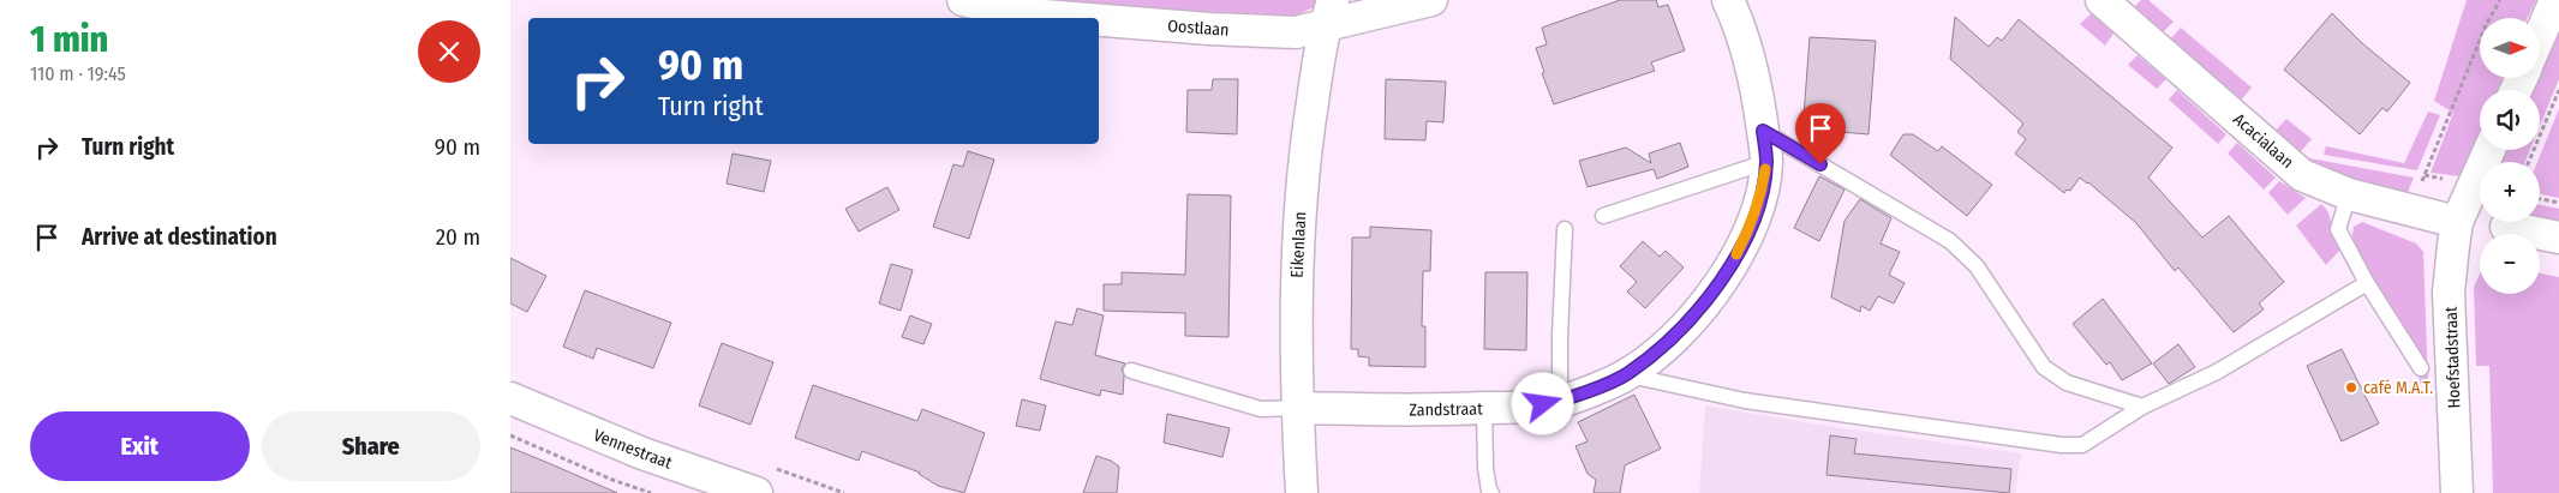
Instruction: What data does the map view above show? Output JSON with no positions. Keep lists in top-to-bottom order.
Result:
{
  "streets": {
    "street": [
      "Oostlaan",
      "Acacialaan",
      "Eikenlaan",
      "Hoefstadstraat",
      "Zandstraat",
      "Vennestraat"
    ]
  },
  "crossings": [
    ["Oostlaan", "Eikenlaan"],
    ["Acacialaan", "Hoefstadstraat"],
    ["Eikenlaan", "Zandstraat"]
  ],
  "places": ["café M.A.T."],
  "north": "right",
  "page": {
    "heading": ["1 min", "110 m · 19:45"],
    "map_buttons": ["+", "−"],
    "turn": ["90 m", "Turn right"],
    "list": [
      {
        "name": "Turn right",
        "value": "90 m"
      },
      {
        "name": "Arrive at destination",
        "value": "20 m"
      }
    ],
    "buttons": ["Exit", "Share"]
  }
}
